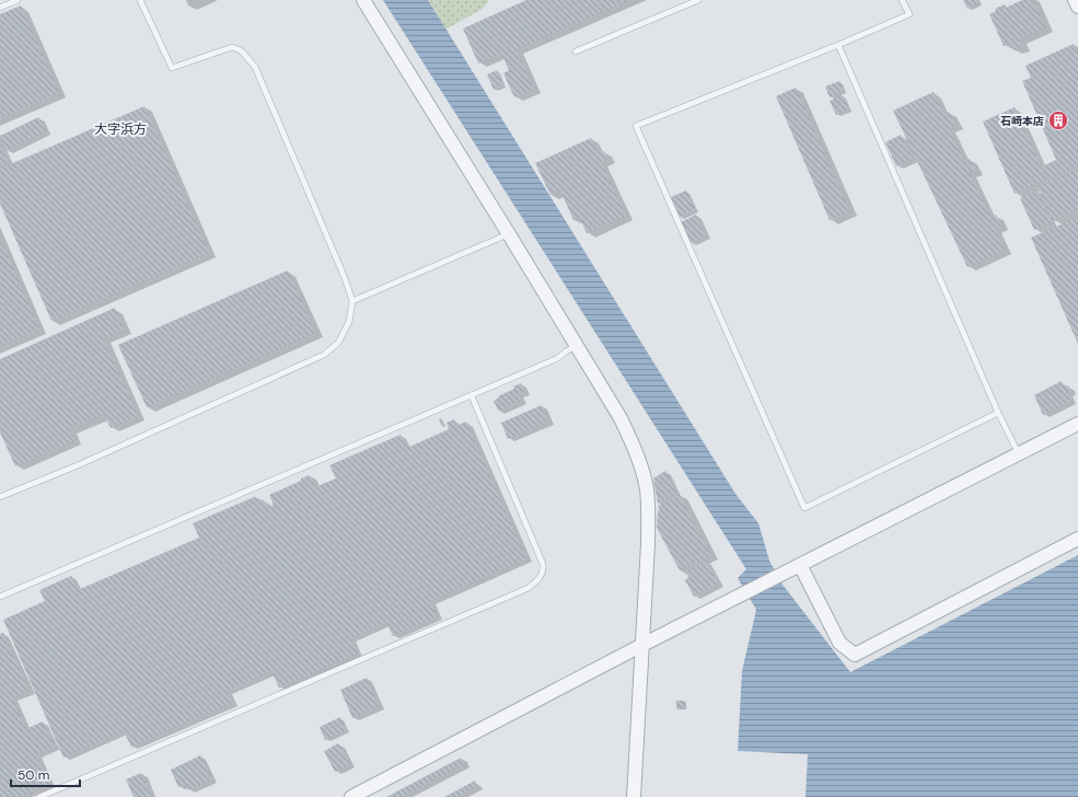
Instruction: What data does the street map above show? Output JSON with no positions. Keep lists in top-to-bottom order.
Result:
{
  "districts": ["大字浜方"],
  "places": {
    "building": ["石崎本店"]
  },
  "scale_bar": "50 m"
}
